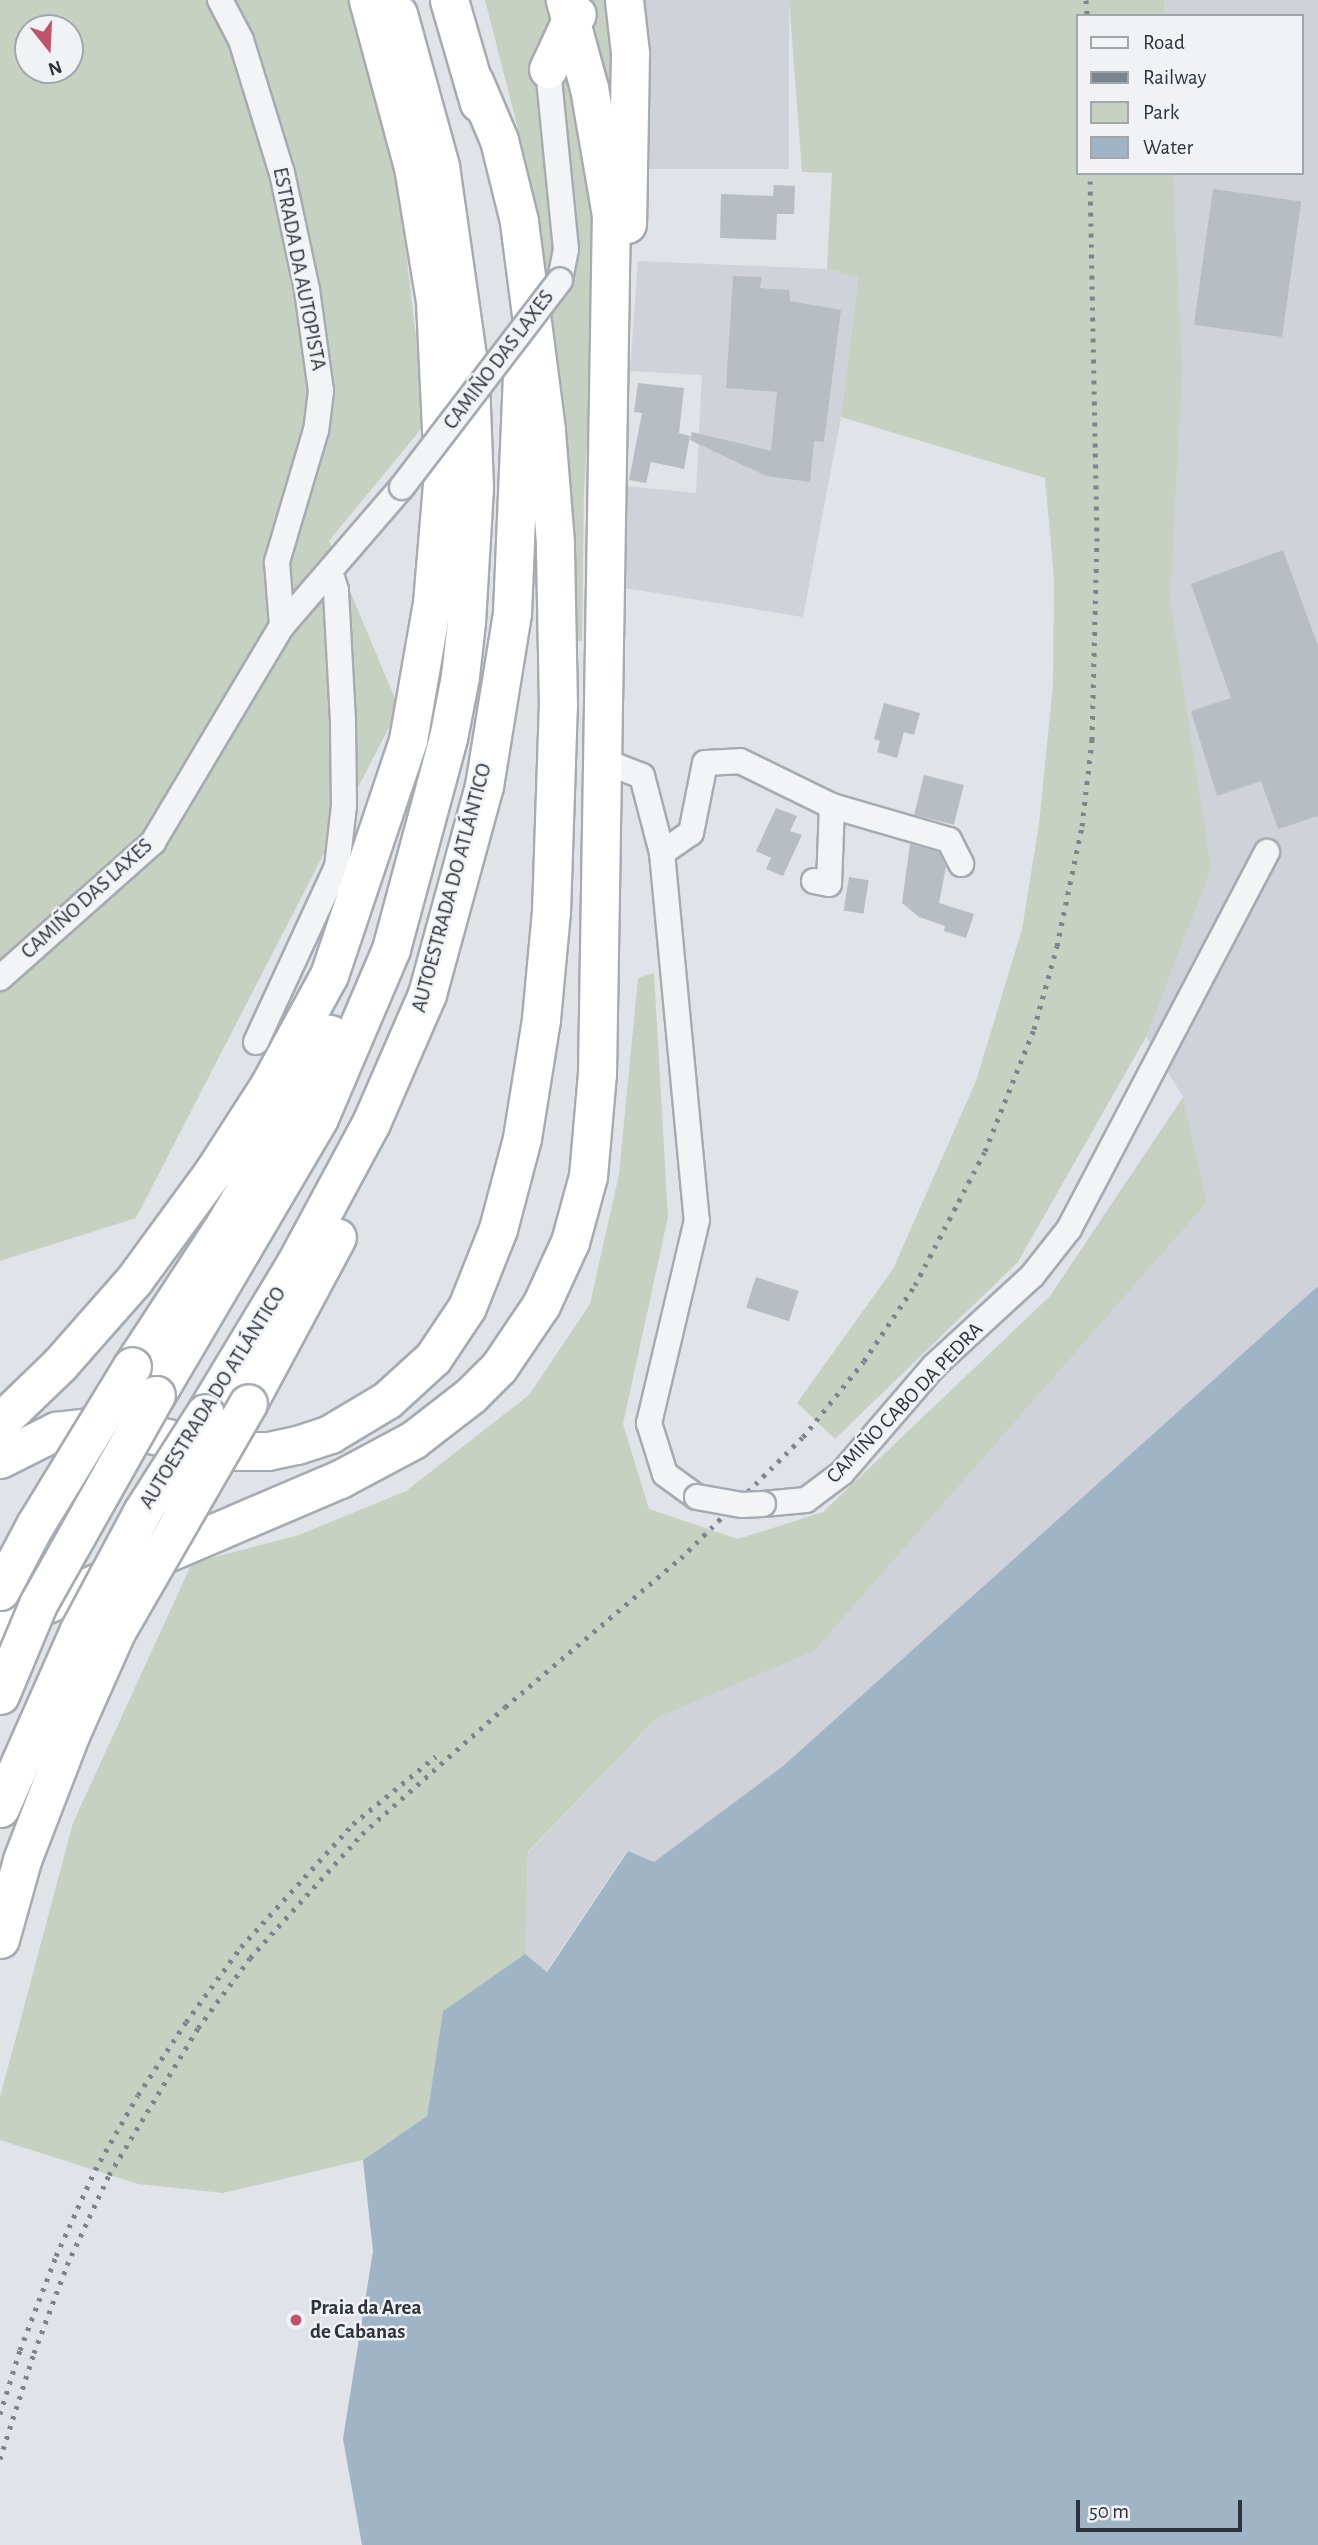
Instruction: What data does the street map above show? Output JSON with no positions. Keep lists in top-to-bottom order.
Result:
{
  "streets": {
    "highway": ["AUTOESTRADA DO ATLÁNTICO"],
    "street": ["ESTRADA DA AUTOPISTA", "CAMIÑO DAS LAXES", "CAMIÑO CABO DA PEDRA"]
  },
  "crossings": [
    ["ESTRADA DA AUTOPISTA", "CAMIÑO DAS LAXES"]
  ],
  "places": ["Praia da Area de Cabanas"],
  "legend": [
    "Road",
    "Railway",
    "Park",
    "Water"
  ],
  "scale_bar": "50 m",
  "north": "bottom"
}
